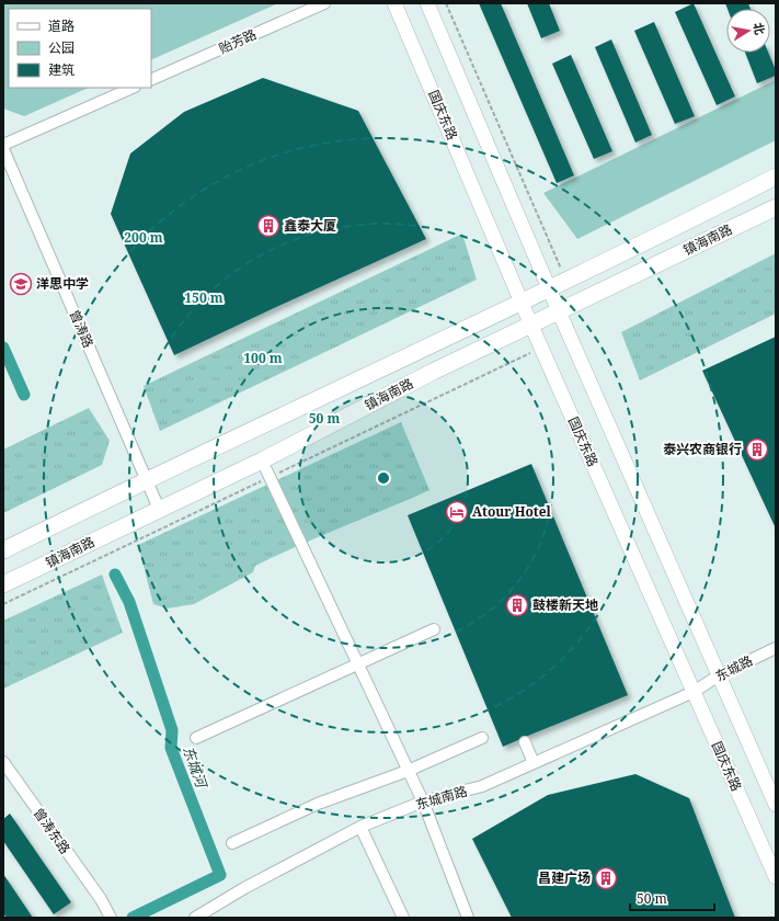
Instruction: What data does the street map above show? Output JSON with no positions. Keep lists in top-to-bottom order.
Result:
{
  "streets": {
    "highway": ["镇海南路"],
    "main road": ["国庆东路"],
    "street": [
      "贻芳路",
      "曾涛路",
      "东城路",
      "东城南路",
      "曾涛东路"
    ]
  },
  "crossings": [
    ["国庆东路", "镇海南路"],
    ["国庆东路", "东城路"],
    ["国庆东路", "东城南路"],
    ["镇海南路", "曾涛路"],
    ["东城路", "东城南路"]
  ],
  "water": ["东城河"],
  "places": {
    "building": [
      "鑫泰大厦",
      "泰兴农商银行",
      "鼓楼新天地",
      "昌建广场"
    ],
    "school or university": ["洋思中学"],
    "hotel": ["Atour Hotel"]
  },
  "legend": ["道路", "公园", "建筑"],
  "scale_bar": "50 m",
  "north": "right",
  "rings": [
    "200 m",
    "150 m",
    "100 m",
    "50 m"
  ]
}
